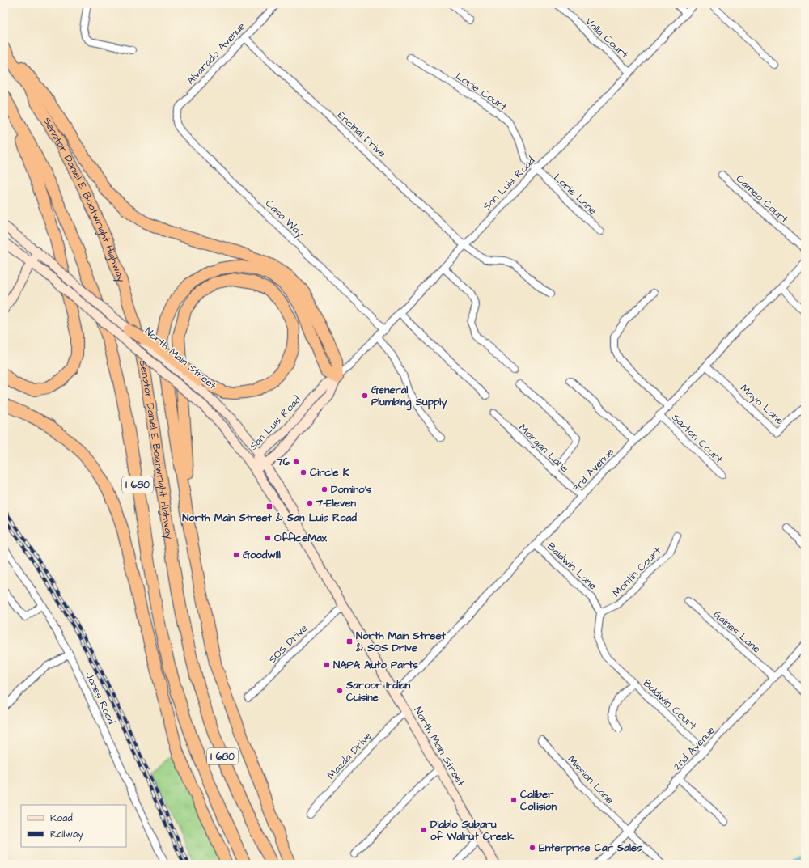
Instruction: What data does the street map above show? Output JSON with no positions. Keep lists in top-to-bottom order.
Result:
{
  "streets": {
    "highway": ["Senator Daniel E Boatwright Highway", "I 680"],
    "main road": ["San Luis Road", "North Main Street"],
    "street": [
      "Valla Court",
      "Alvarado Avenue",
      "Lorie Court",
      "Encinal Drive",
      "Lorie Lane",
      "Cameo Court",
      "Casa Way",
      "Mayo Lane",
      "Saxton Court",
      "Morgan Lane",
      "3rd Avenue",
      "Baldwin Lane",
      "Montin Court",
      "Gaines Lane",
      "SOS Drive",
      "Jones Road",
      "Baldwin Court",
      "2nd Avenue",
      "Mazda Drive",
      "Mission Lane"
    ]
  },
  "crossings": [
    ["Valla Court", "San Luis Road"],
    ["Alvarado Avenue", "Encinal Drive"],
    ["Alvarado Avenue", "Casa Way"],
    ["Lorie Court", "San Luis Road"],
    ["Lorie Court", "Lorie Lane"],
    ["Encinal Drive", "San Luis Road"],
    ["San Luis Road", "Lorie Lane"],
    ["San Luis Road", "Casa Way"],
    ["San Luis Road", "North Main Street"],
    ["North Main Street", "3rd Avenue"],
    ["North Main Street", "SOS Drive"],
    ["North Main Street", "Mazda Drive"],
    ["Mayo Lane", "3rd Avenue"],
    ["Saxton Court", "3rd Avenue"],
    ["Morgan Lane", "3rd Avenue"],
    ["3rd Avenue", "Baldwin Lane"],
    ["Baldwin Lane", "Montin Court"],
    ["Gaines Lane", "2nd Avenue"],
    ["Baldwin Court", "2nd Avenue"],
    ["2nd Avenue", "Mission Lane"]
  ],
  "places": {
    "other": [
      "General Plumbing Supply",
      "76",
      "Circle K",
      "Domino's",
      "7-Eleven",
      "OfficeMax",
      "Goodwill",
      "NAPA Auto Parts",
      "Saroor Indian Cuisine",
      "Caliber Collision",
      "Diablo Subaru of Walnut Creek",
      "Enterprise Car Sales"
    ],
    "transit": ["North Main Street & San Luis Road", "North Main Street & SOS Drive"]
  },
  "legend": ["Road", "Railway"]
}
